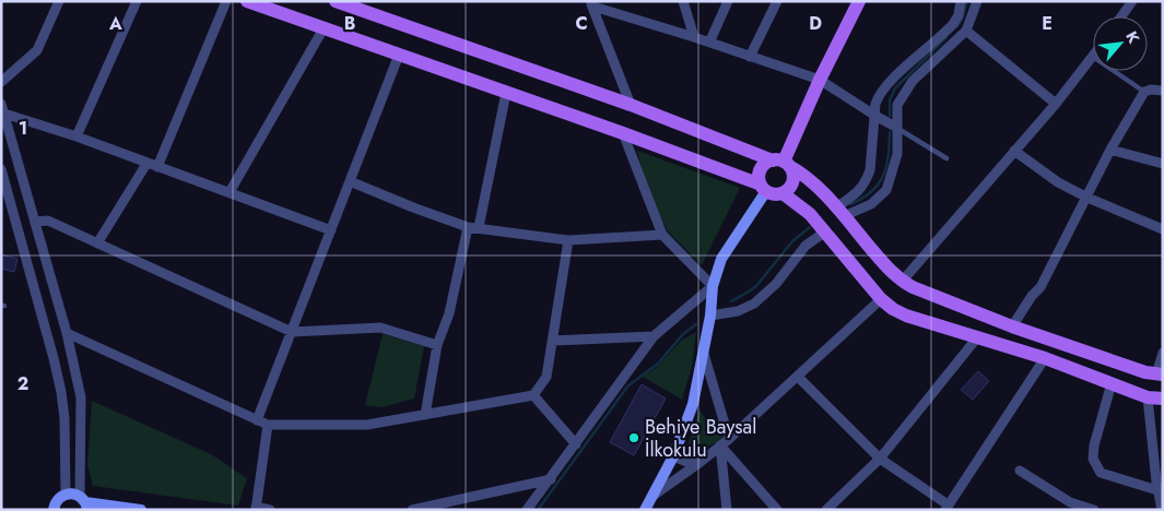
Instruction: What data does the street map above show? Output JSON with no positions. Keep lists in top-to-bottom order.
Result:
{
  "places": ["Behiye Baysal İlkokulu"],
  "north": "top right",
  "grid": {
    "columns": [
      "A",
      "B",
      "C",
      "D",
      "E"
    ],
    "rows": ["1", "2"]
  }
}
